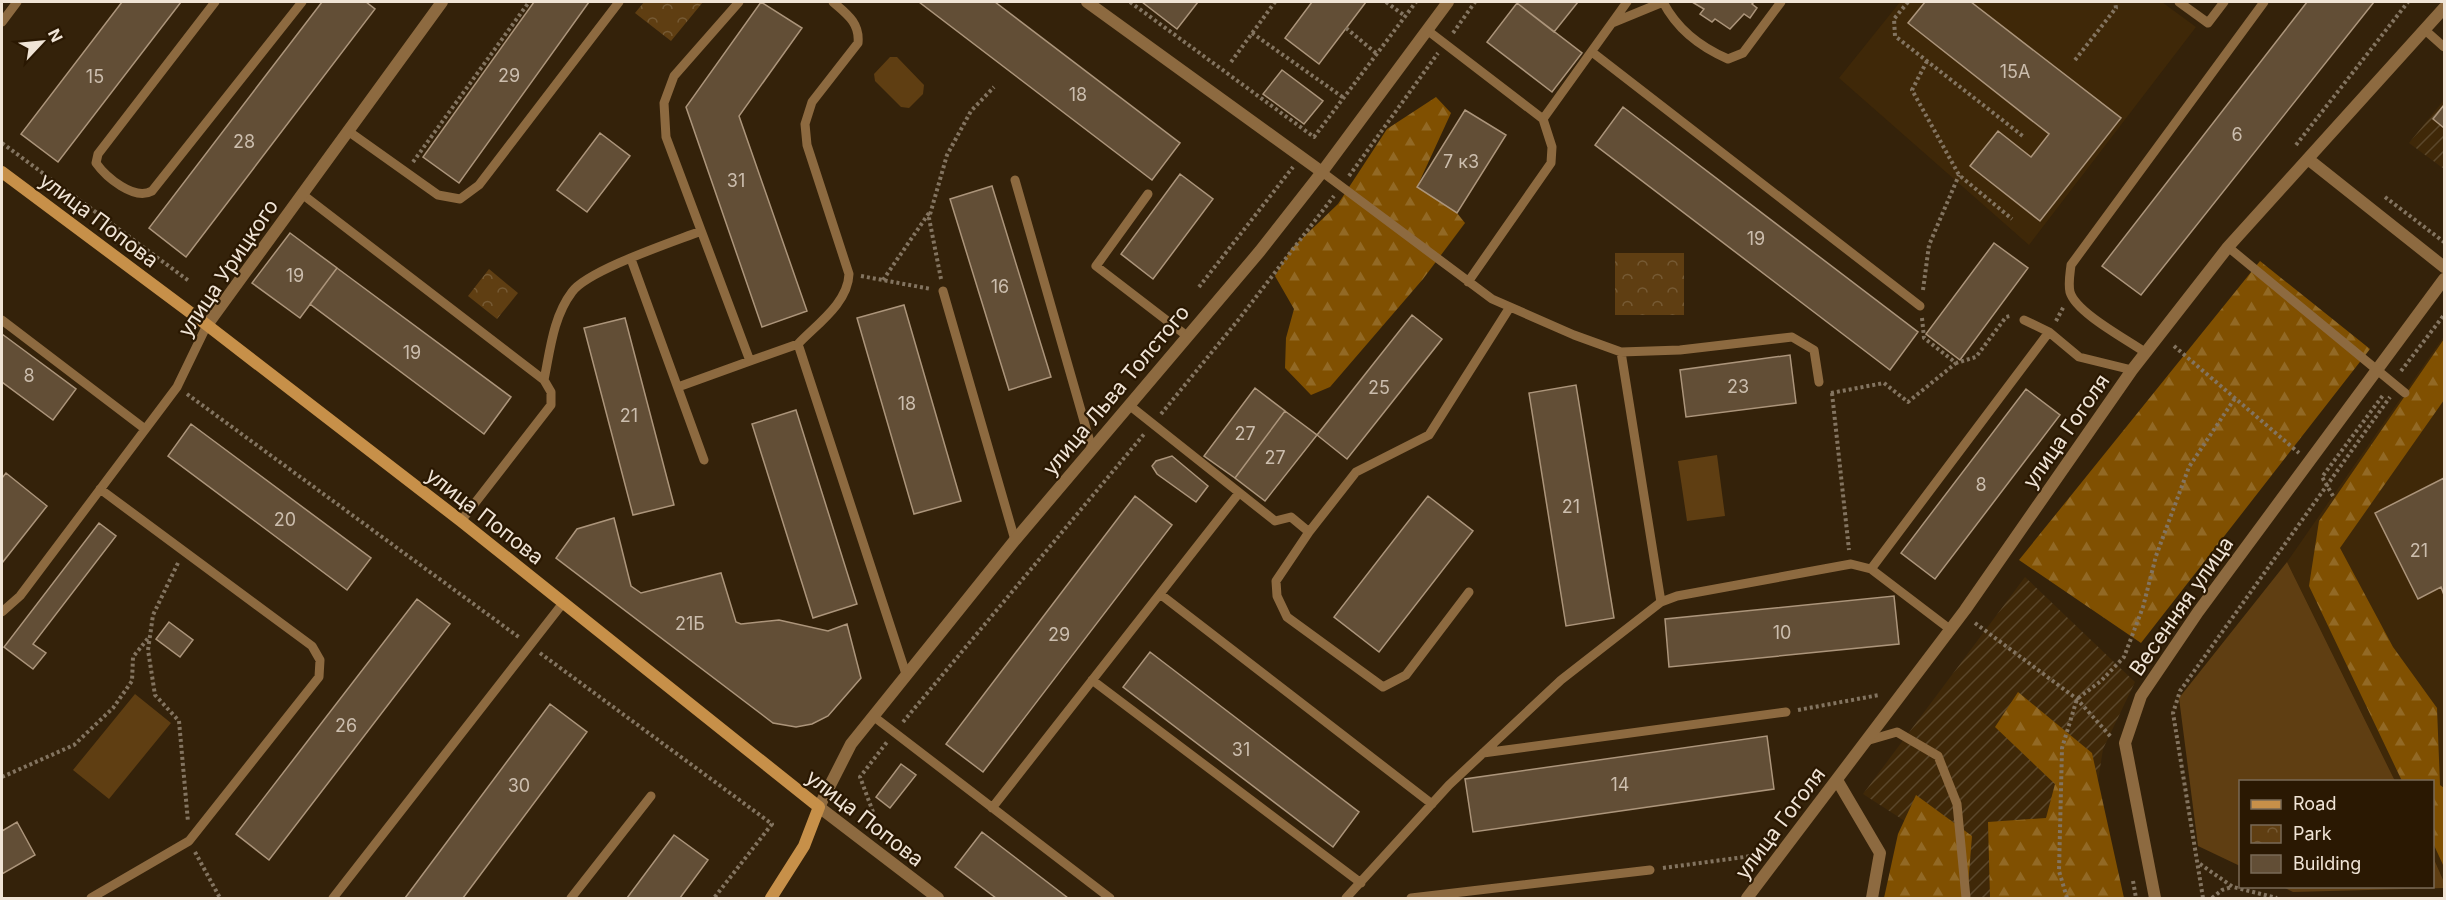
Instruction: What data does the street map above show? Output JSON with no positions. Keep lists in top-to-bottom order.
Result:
{
  "streets": {
    "main road": ["улица Попова"],
    "street": [
      "улица Урицкого",
      "улица Льва Толстого",
      "улица Гоголя",
      "Весенняя улица"
    ]
  },
  "crossings": [
    ["улица Попова", "улица Урицкого"],
    ["улица Попова", "улица Льва Толстого"]
  ],
  "house_numbers": [
    "15А",
    "29",
    "15",
    "18",
    "6",
    "28",
    "7 к3",
    "31",
    "19",
    "19",
    "16",
    "19",
    "8",
    "23",
    "25",
    "18",
    "21",
    "27",
    "27",
    "8",
    "21",
    "20",
    "21",
    "21Б",
    "10",
    "29",
    "26",
    "31",
    "14",
    "30"
  ],
  "legend": ["Road", "Park", "Building"],
  "north": "top right"
}
